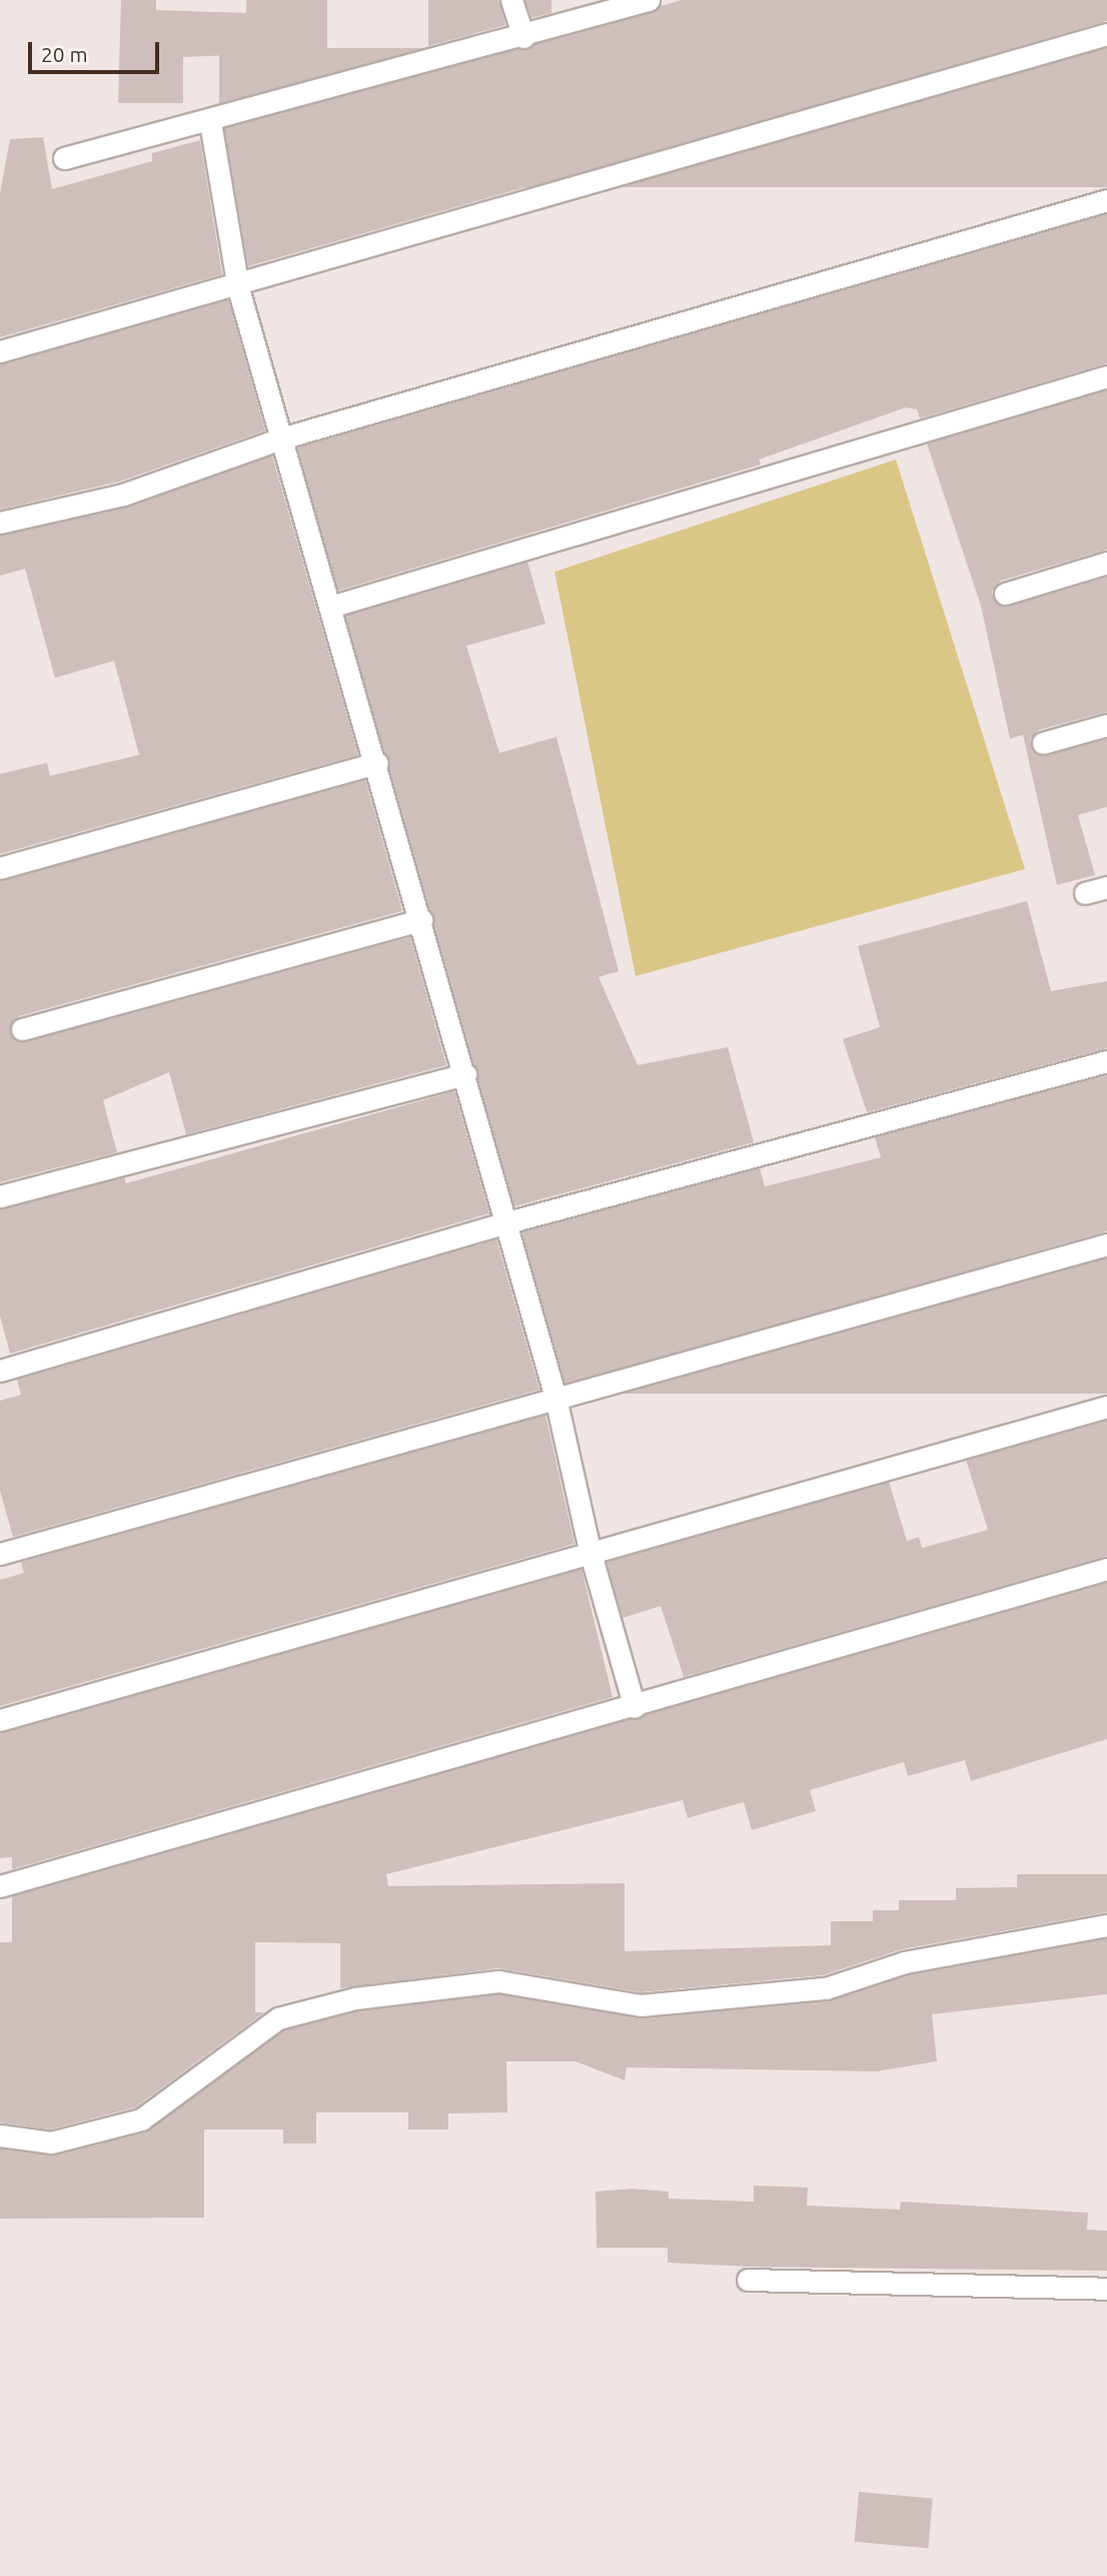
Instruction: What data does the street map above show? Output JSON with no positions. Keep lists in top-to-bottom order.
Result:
{
  "scale_bar": "20 m"
}
